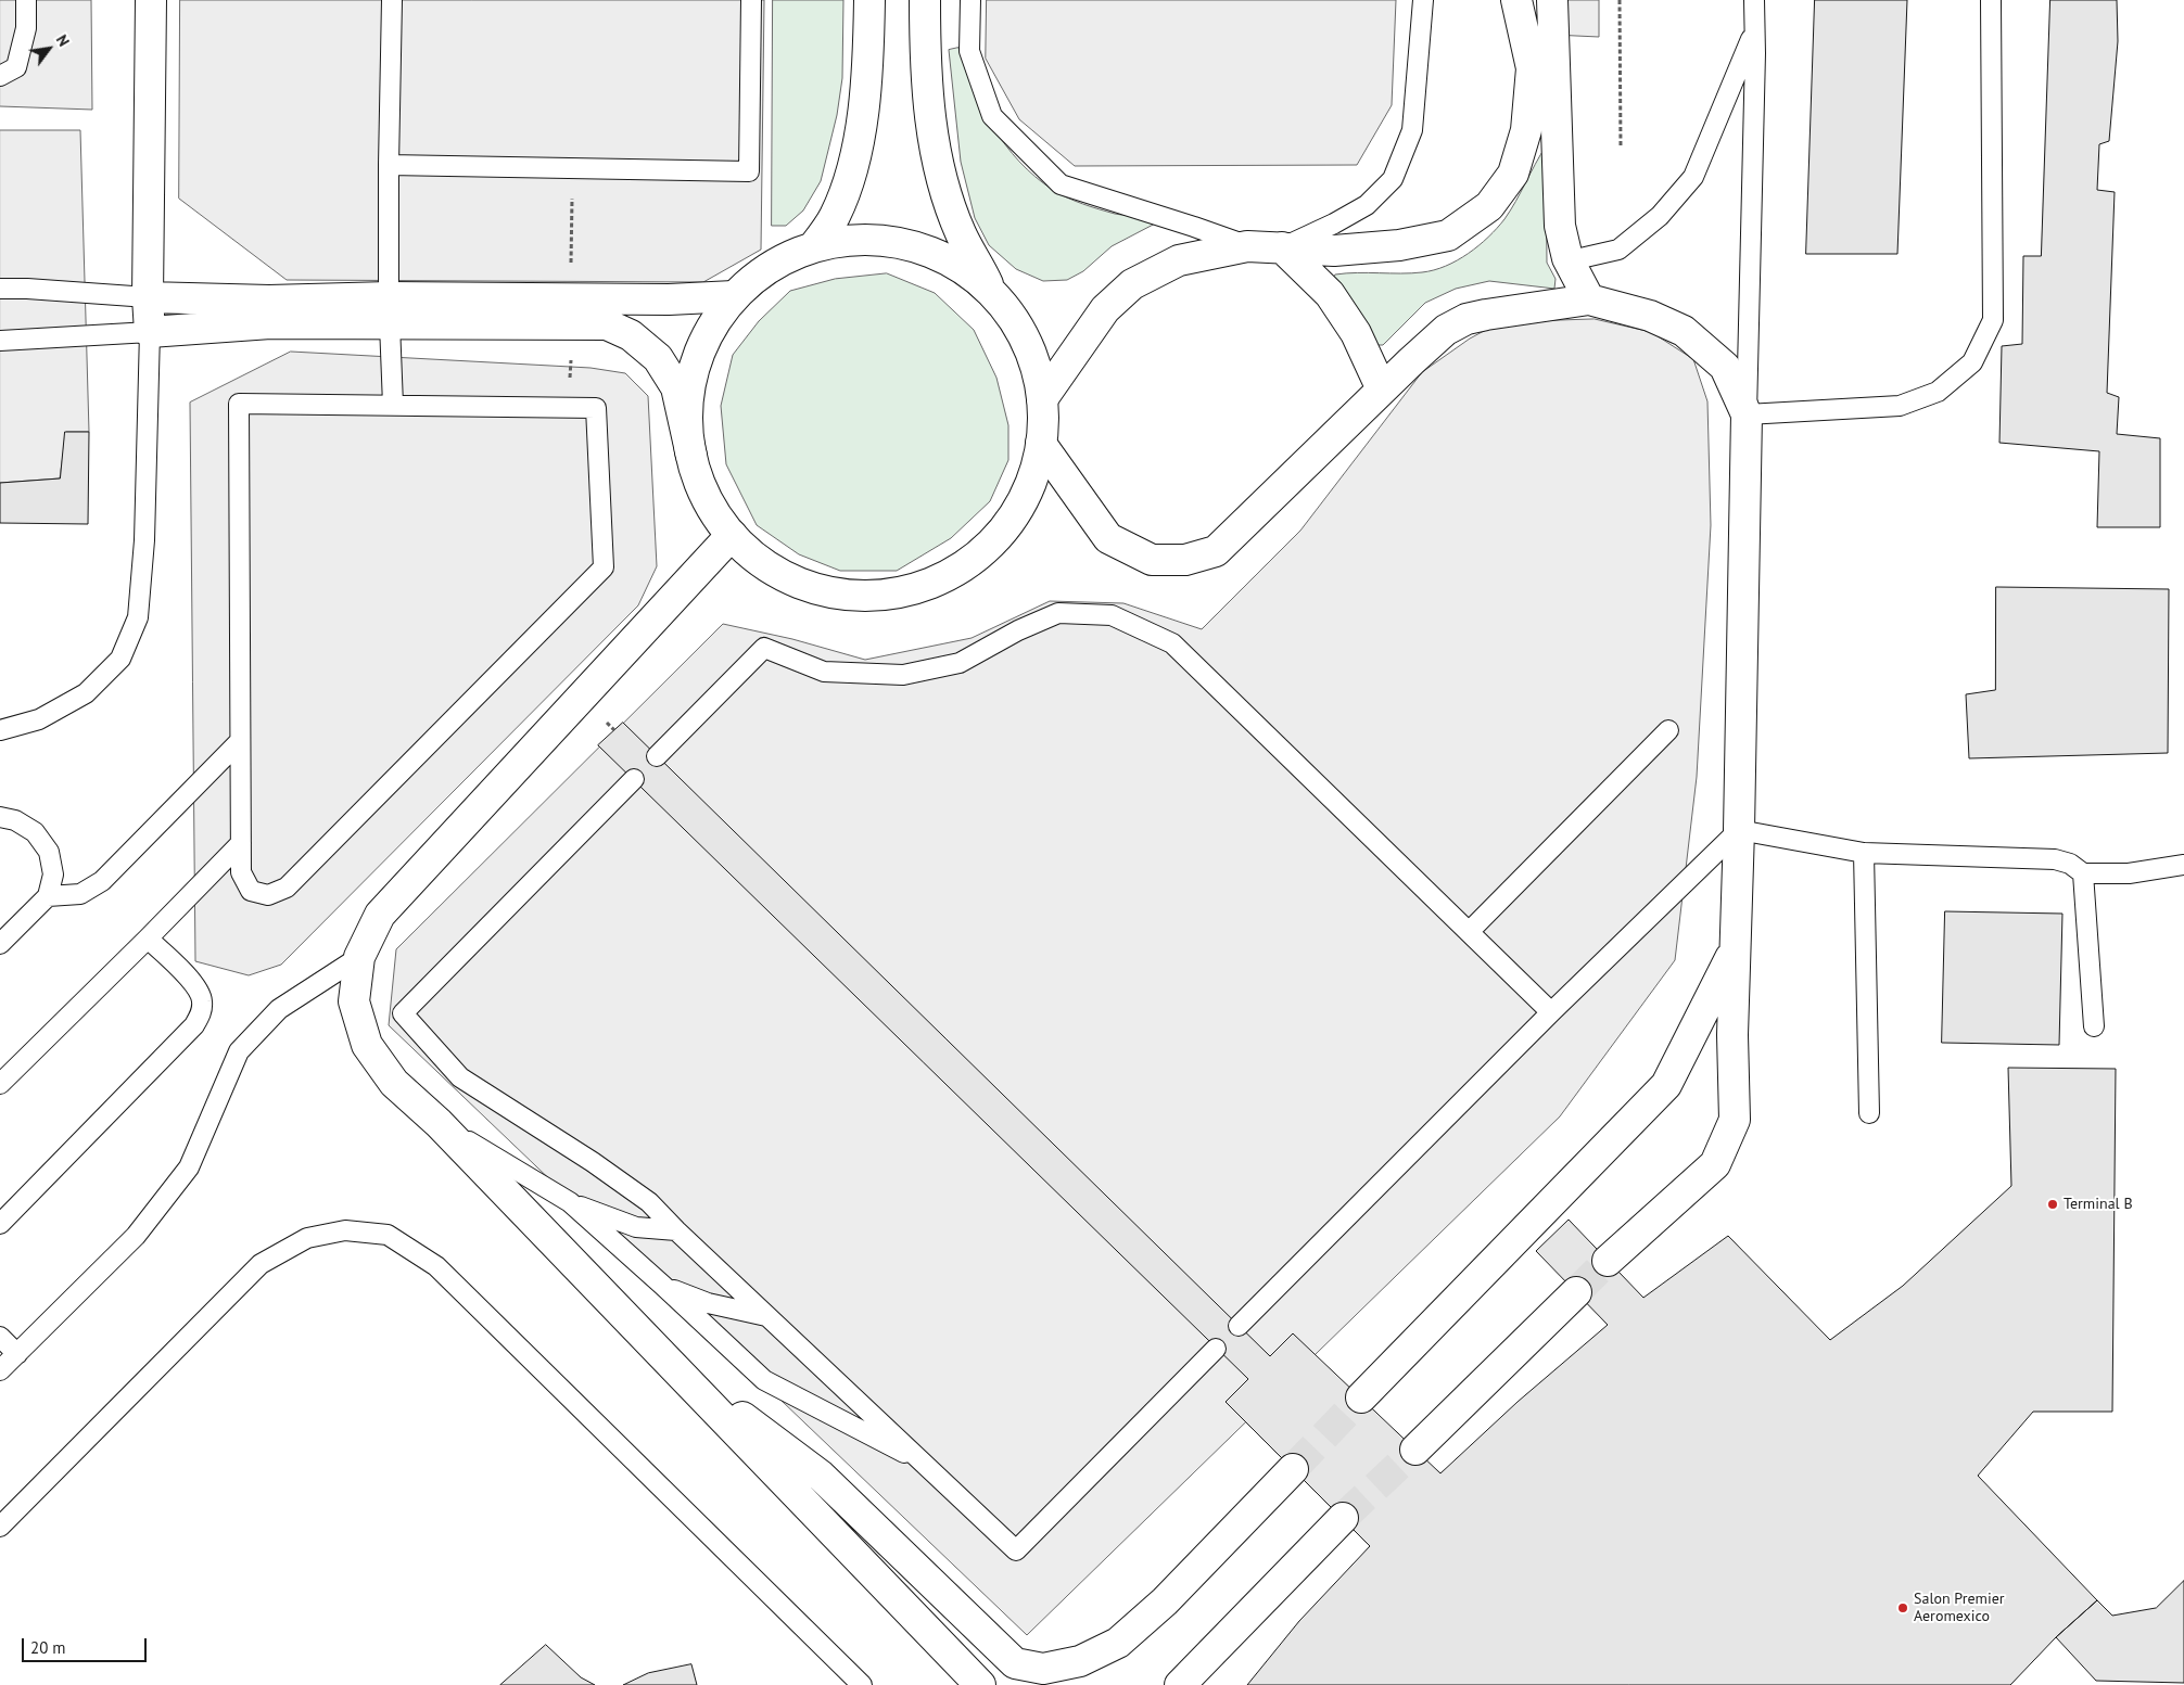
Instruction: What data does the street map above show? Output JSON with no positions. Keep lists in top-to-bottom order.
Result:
{
  "places": ["Terminal B", "Salon Premier Aeromexico"],
  "scale_bar": "20 m",
  "north": "top right"
}
